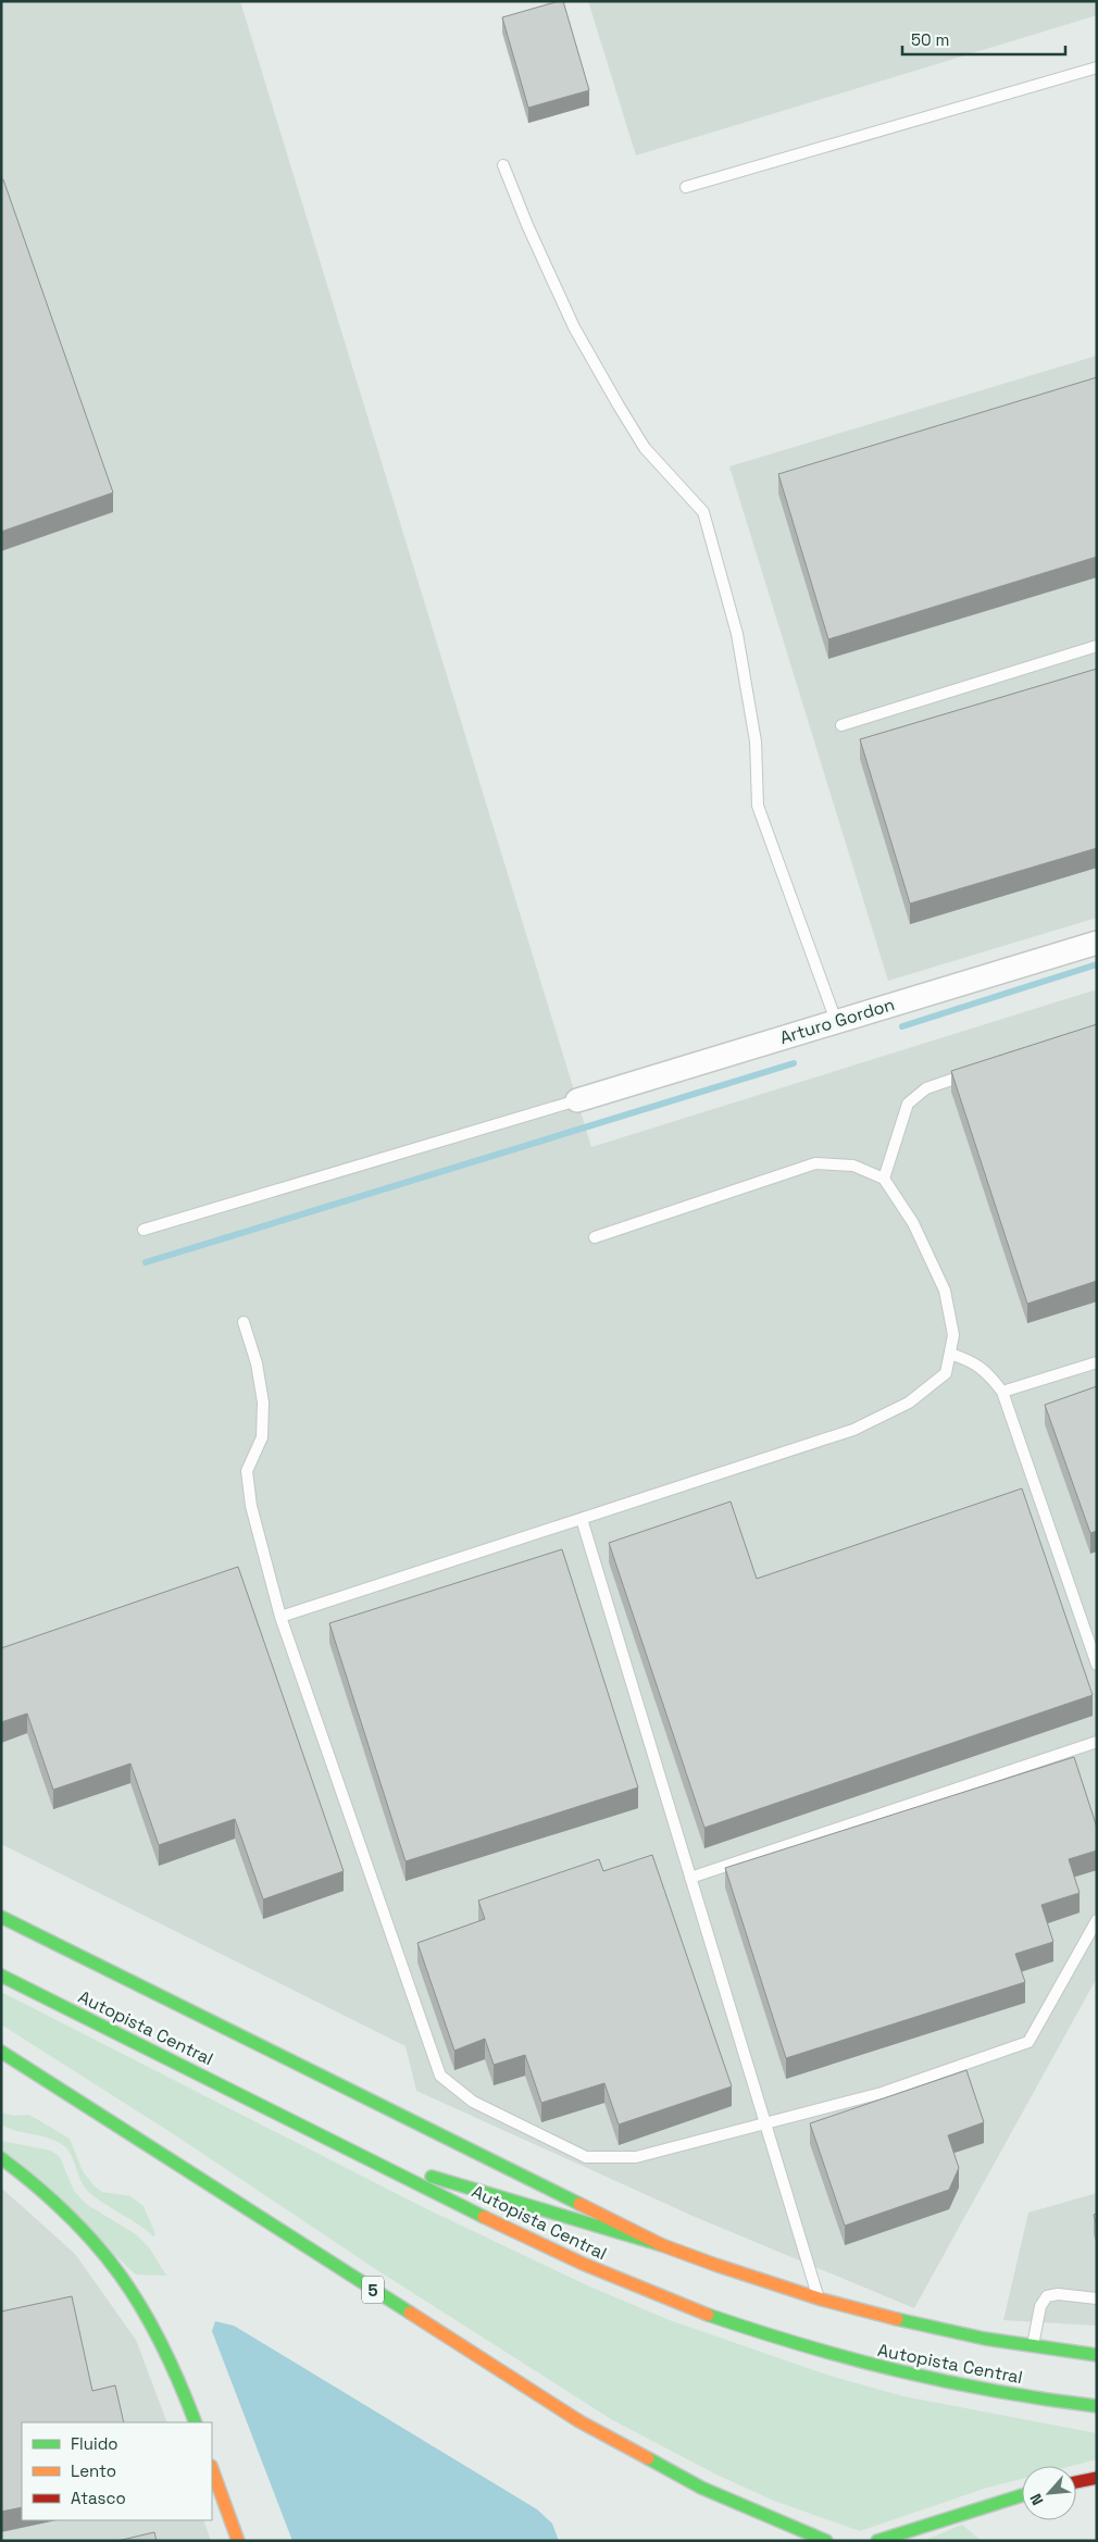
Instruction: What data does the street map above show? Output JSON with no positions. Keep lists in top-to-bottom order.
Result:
{
  "streets": {
    "main road": ["Autopista Central", "5"],
    "street": ["Arturo Gordon"]
  },
  "legend": ["Fluido", "Lento", "Atasco"],
  "scale_bar": "50 m",
  "north": "bottom left"
}
